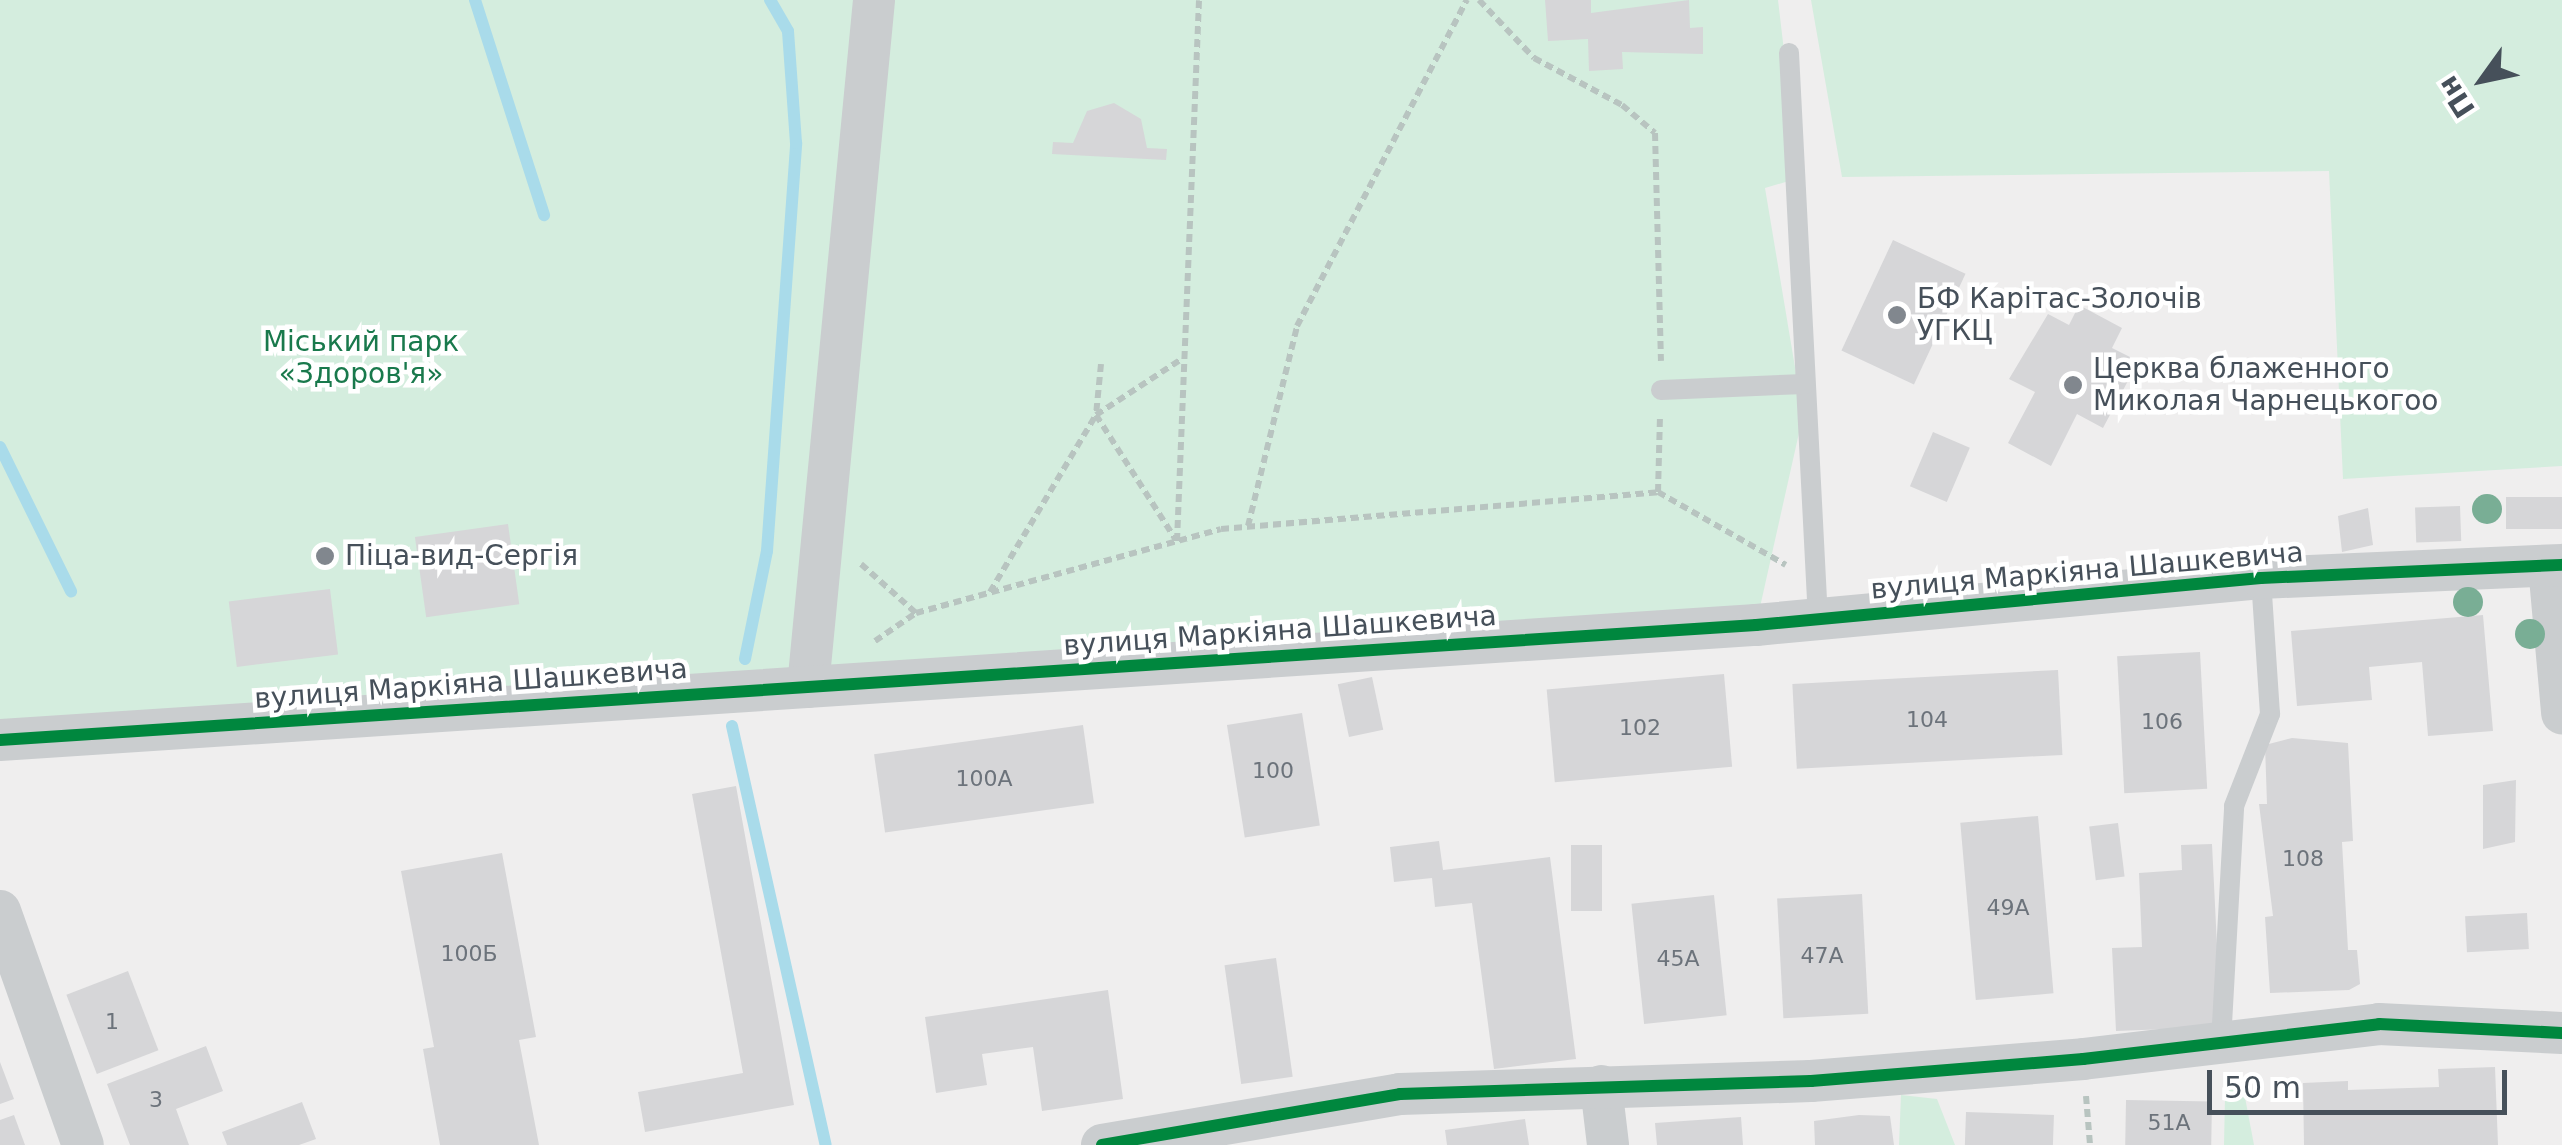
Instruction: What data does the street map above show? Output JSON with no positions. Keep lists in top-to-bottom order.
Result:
{
  "streets": {
    "street": ["вулиця Маркіяна Шашкевича"]
  },
  "parks": ["Міський парк «Здоров'я»"],
  "places": ["БФ Карітас-Золочів УГКЦ", "Церква блаженного Миколая Чарнецькогоо", "Піца-вид-Сергія"],
  "house_numbers": [
    "104",
    "106",
    "102",
    "100",
    "100А",
    "108",
    "49А",
    "100Б",
    "47А",
    "45А",
    "1",
    "3",
    "51А"
  ],
  "scale_bar": "50 m",
  "north": "bottom left"
}
